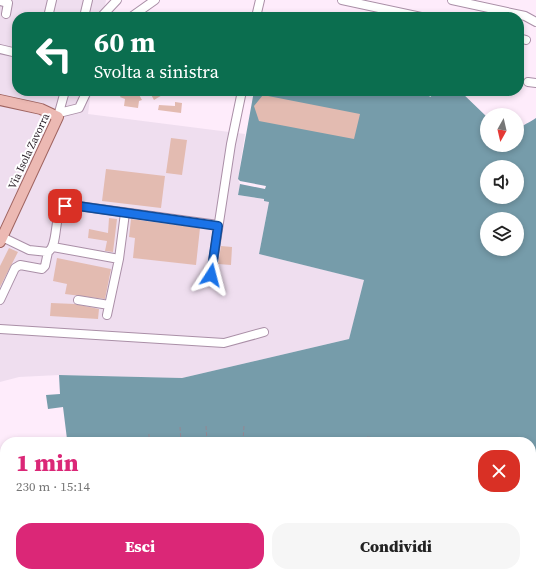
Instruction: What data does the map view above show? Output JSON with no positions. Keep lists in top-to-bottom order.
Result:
{
  "streets": {
    "main road": ["Via Isola Zavorra"]
  },
  "north": "bottom",
  "page": {
    "turn": ["60 m", "Svolta a sinistra"],
    "heading": ["1 min", "230 m · 15:14"],
    "buttons": ["Esci", "Condividi"]
  }
}
